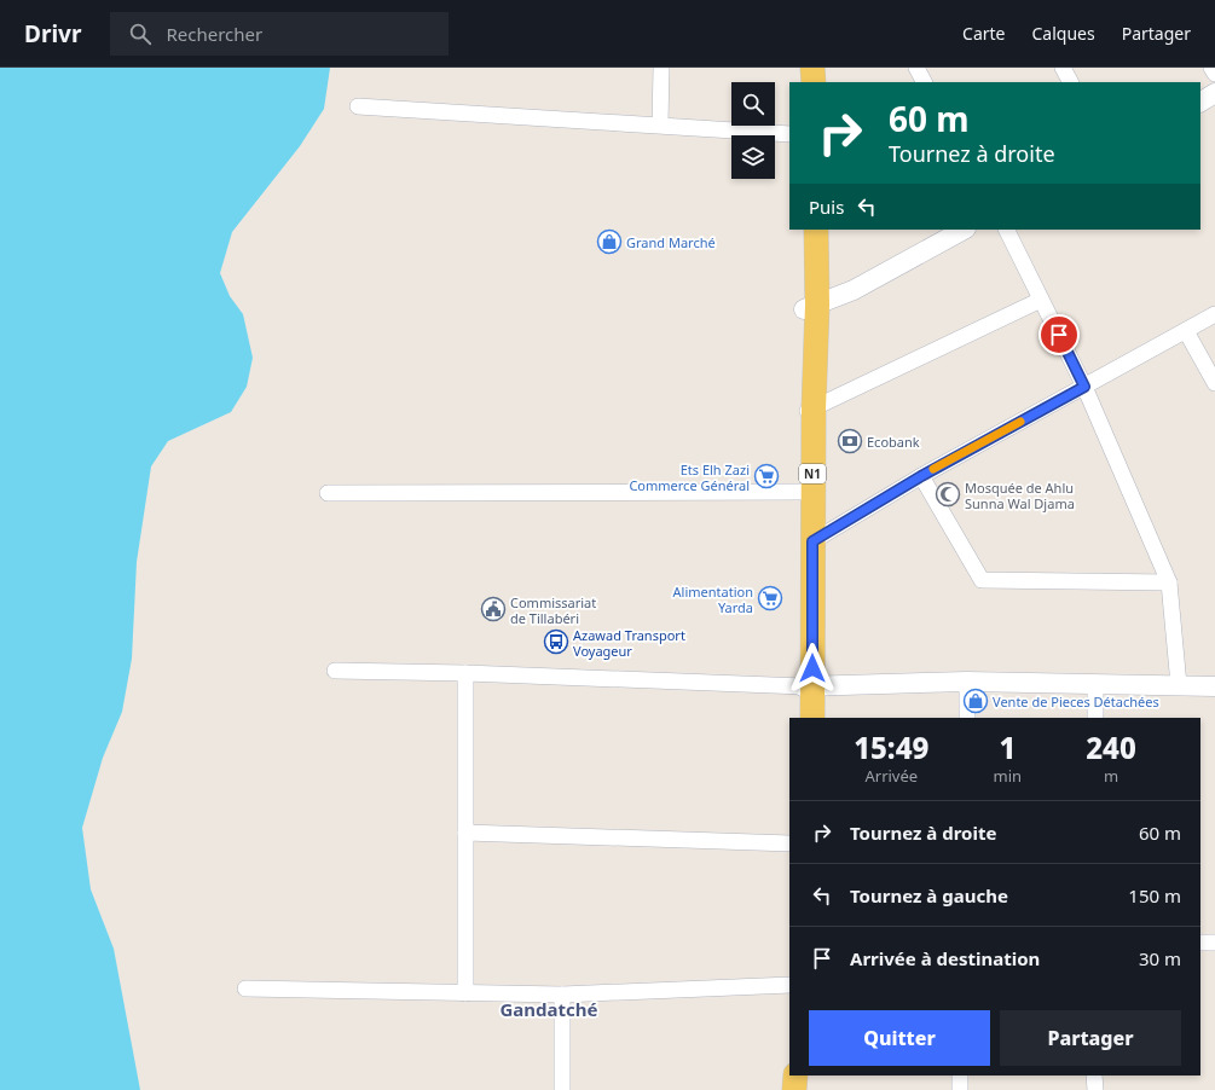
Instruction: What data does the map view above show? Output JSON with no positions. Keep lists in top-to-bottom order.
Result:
{
  "streets": {
    "main road": ["N1"]
  },
  "districts": ["Gandatché"],
  "places": {
    "shop": ["Grand Marché", "Vente de Pieces Détachées"],
    "bank": ["Ecobank"],
    "supermarket": ["Ets Elh Zazi Commerce Général", "Alimentation Yarda"],
    "mosque": ["Mosquée de Ahlu Sunna Wal Djama"],
    "public building": ["Commissariat de Tillabéri"],
    "bus stop": ["Azawad Transport Voyageur"]
  },
  "page": {
    "header": "Drivr",
    "search": "Rechercher",
    "nav": ["Carte", "Calques", "Partager"],
    "turn": ["60 m", "Tournez à droite"],
    "then": "Puis",
    "eta": [
      "15:49",
      "Arrivée",
      "1",
      "min",
      "240",
      "m"
    ],
    "list": [
      {
        "name": "Tournez à droite",
        "value": "60 m"
      },
      {
        "name": "Tournez à gauche",
        "value": "150 m"
      },
      {
        "name": "Arrivée à destination",
        "value": "30 m"
      }
    ],
    "buttons": ["Quitter", "Partager"]
  }
}
